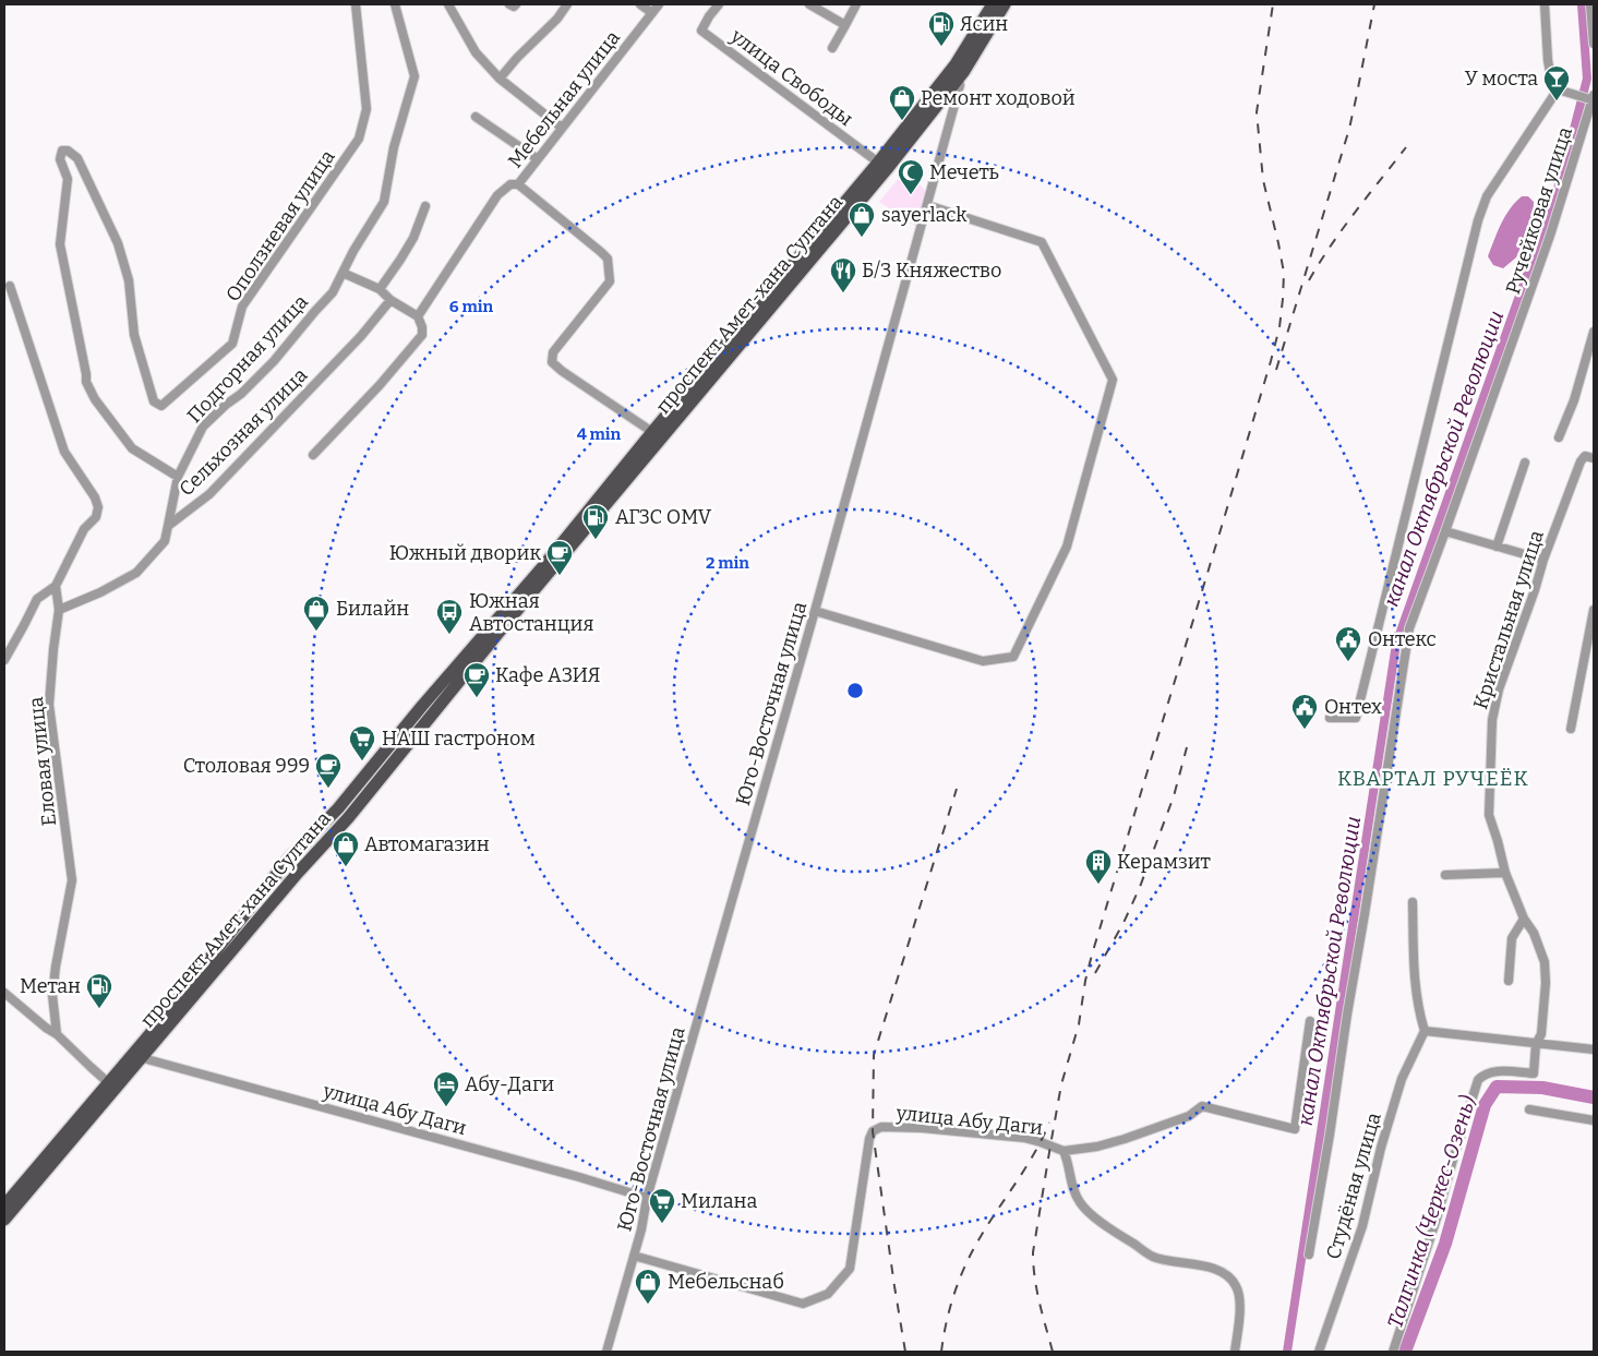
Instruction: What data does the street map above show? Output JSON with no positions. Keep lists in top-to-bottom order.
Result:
{
  "streets": {
    "main road": ["проспект Амет-хана Султана"],
    "street": [
      "улица Свободы",
      "Мебельная улица",
      "Ручейковая улица",
      "Оползневая улица",
      "Подгорная улица",
      "Сельхозная улица",
      "Кристальная улица",
      "Юго-Восточная улица",
      "Еловая улица",
      "улица Абу Даги",
      "Студёная улица"
    ]
  },
  "crossings": [
    ["улица Свободы", "проспект Амет-хана Султана"],
    ["Оползневая улица", "Подгорная улица"],
    ["проспект Амет-хана Султана", "Юго-Восточная улица"],
    ["проспект Амет-хана Султана", "улица Абу Даги"],
    ["Подгорная улица", "Сельхозная улица"],
    ["Сельхозная улица", "Еловая улица"],
    ["Юго-Восточная улица", "улица Абу Даги"]
  ],
  "districts": ["КВАРТАЛ РУЧЕЁК"],
  "water": ["канал Октябрьской Революции", "Талгинка (Черкес-Озень)"],
  "places": {
    "fuel station": ["Ясин", "АГЗС OMV", "Метан"],
    "bar": ["У моста"],
    "shop": [
      "Ремонт ходовой",
      "sayerlack",
      "Билайн",
      "Автомагазин",
      "Мебельснаб"
    ],
    "mosque": ["Мечеть"],
    "restaurant": ["Б/З Княжество"],
    "cafe": ["Южный дворик", "Кафе АЗИЯ", "Столовая 999"],
    "bus stop": ["Южная Автостанция"],
    "public building": ["Онтекс", "Онтех"],
    "supermarket": ["НАШ гастроном", "Милана"],
    "building": ["Керамзит"],
    "hotel": ["Абу-Даги"]
  },
  "rings": ["6 min", "4 min", "2 min"]
}
